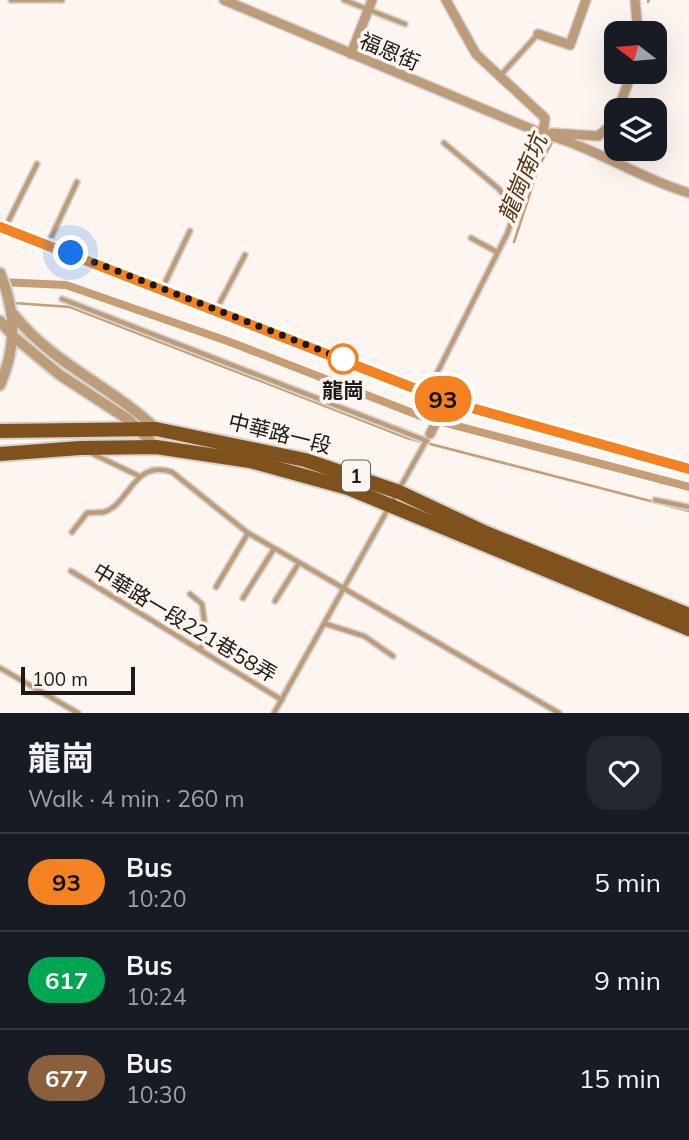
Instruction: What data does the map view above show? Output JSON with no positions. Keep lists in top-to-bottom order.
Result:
{
  "streets": {
    "main road": ["中華路一段", "1"],
    "street": ["福恩街"],
    "lane": ["中華路一段221巷58弄"]
  },
  "water": ["龍崗南坑"],
  "places": ["龍崗"],
  "lines": ["bus line 93"],
  "scale_bar": "100 m",
  "north": "left",
  "page": {
    "on_map": "93",
    "scale": "100 m",
    "heading": ["龍崗", "Walk · 4 min · 260 m"],
    "list": [
      {
        "mark": "93",
        "name": "Bus",
        "note": "10:20",
        "value": "5 min"
      },
      {
        "mark": "617",
        "name": "Bus",
        "note": "10:24",
        "value": "9 min"
      },
      {
        "mark": "677",
        "name": "Bus",
        "note": "10:30",
        "value": "15 min"
      }
    ]
  }
}
